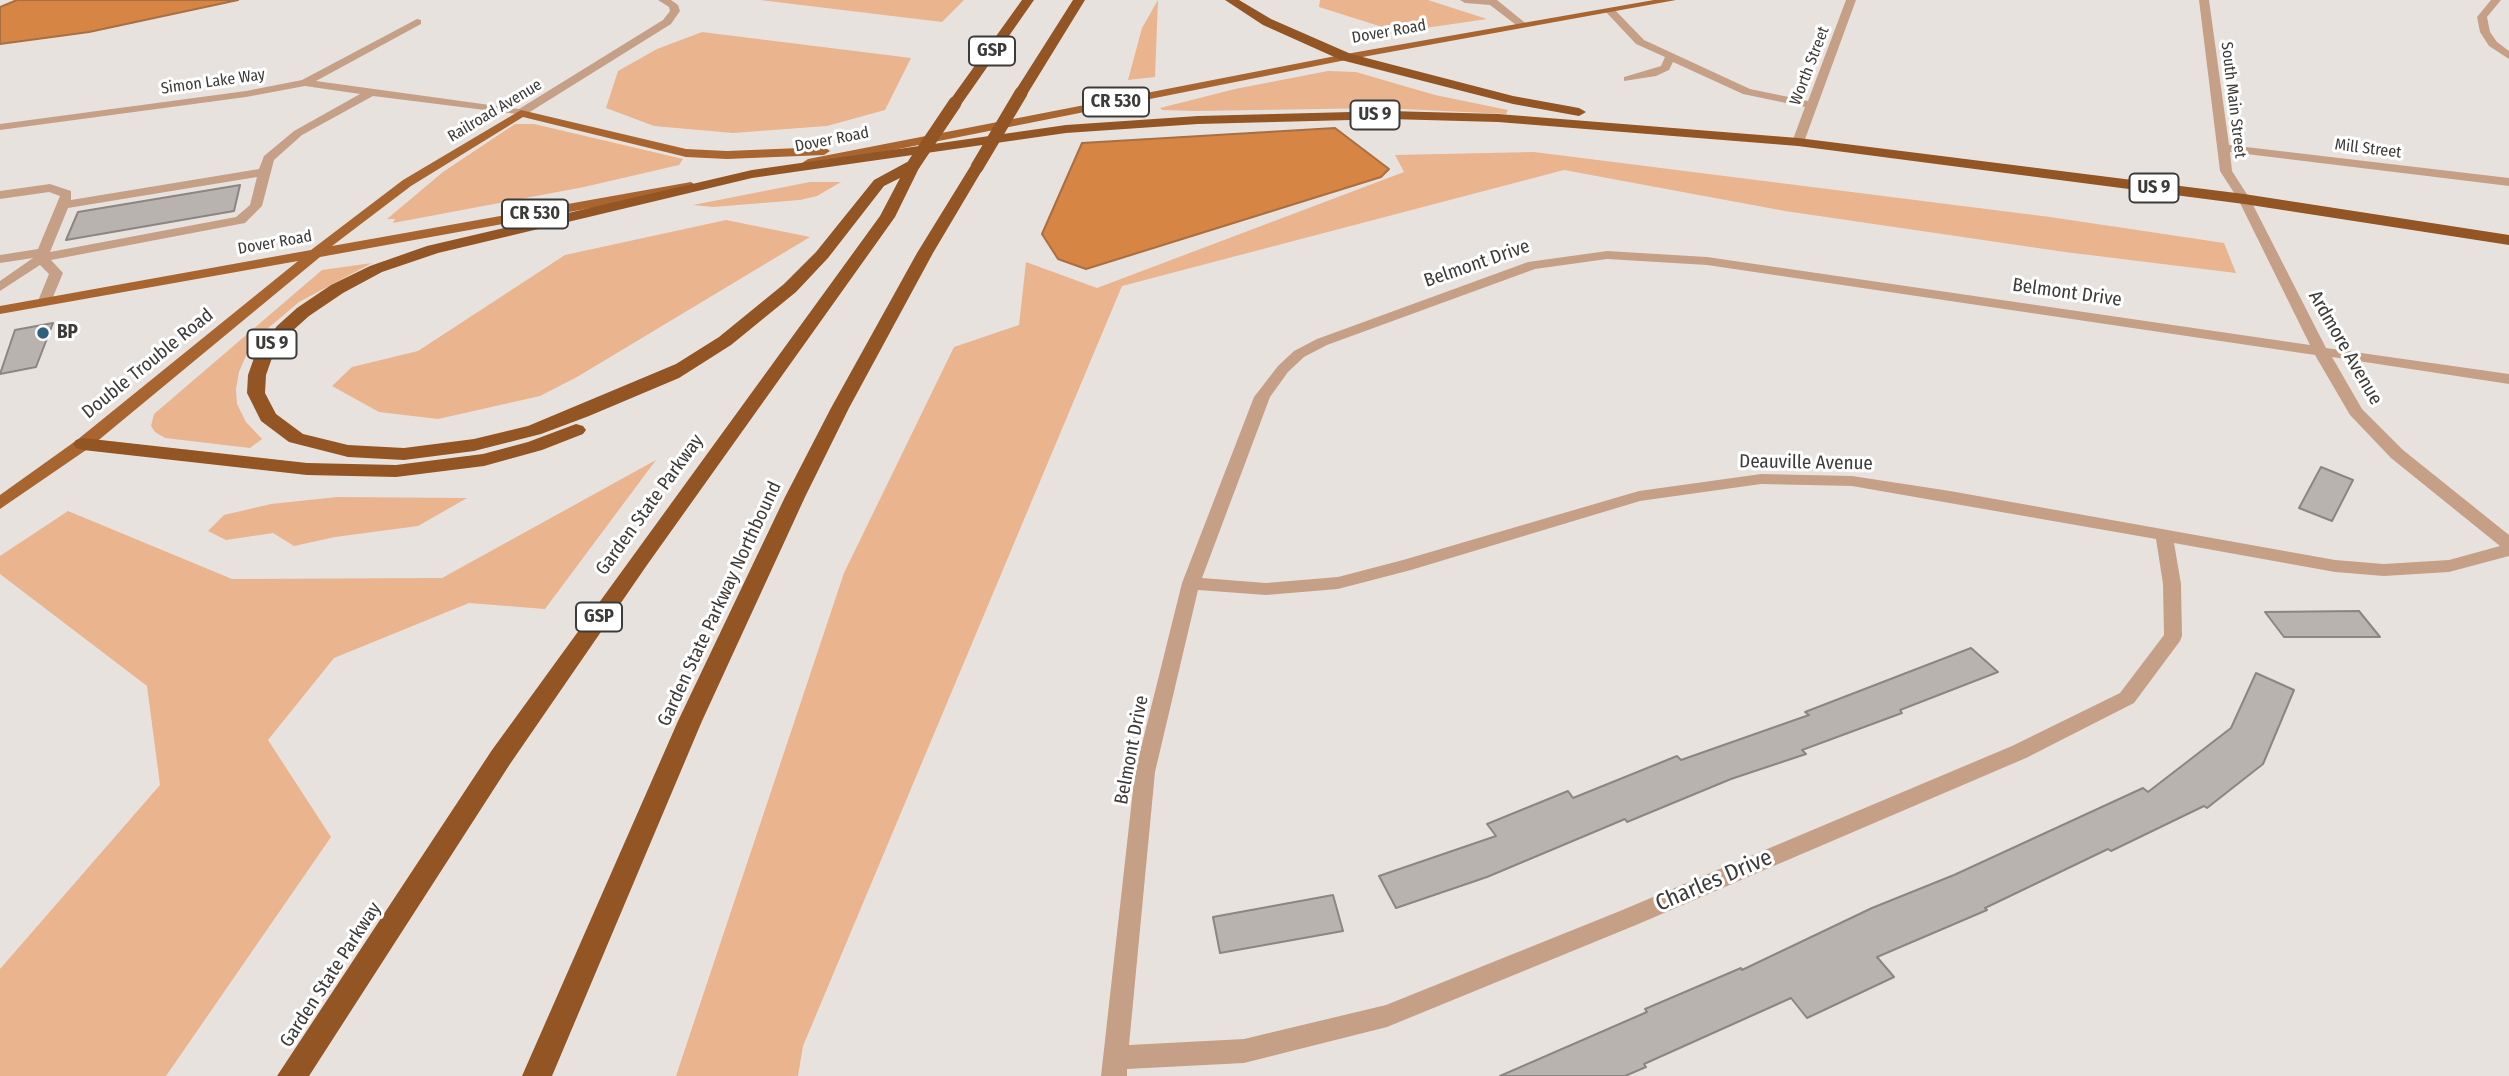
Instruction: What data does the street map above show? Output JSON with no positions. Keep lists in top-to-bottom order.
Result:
{
  "streets": {
    "highway": [
      "GSP",
      "US 9",
      "Garden State Parkway",
      "Garden State Parkway Northbound"
    ],
    "main road": [
      "Dover Road",
      "CR 530",
      "Railroad Avenue",
      "Double Trouble Road"
    ],
    "street": [
      "Worth Street",
      "Simon Lake Way",
      "South Main Street",
      "Mill Street",
      "Belmont Drive",
      "Ardmore Avenue",
      "Deauville Avenue",
      "Charles Drive"
    ]
  },
  "crossings": [
    ["Dover Road", "Railroad Avenue"],
    ["Dover Road", "US 9"],
    ["Dover Road", "Double Trouble Road"],
    ["Worth Street", "US 9"],
    ["South Main Street", "US 9"],
    ["South Main Street", "Mill Street"],
    ["South Main Street", "Ardmore Avenue"],
    ["Railroad Avenue", "Double Trouble Road"],
    ["US 9", "Ardmore Avenue"],
    ["US 9", "Garden State Parkway"],
    ["Belmont Drive", "Ardmore Avenue"],
    ["Belmont Drive", "Deauville Avenue"],
    ["Belmont Drive", "Charles Drive"],
    ["Deauville Avenue", "Charles Drive"]
  ],
  "places": ["BP"]
}
